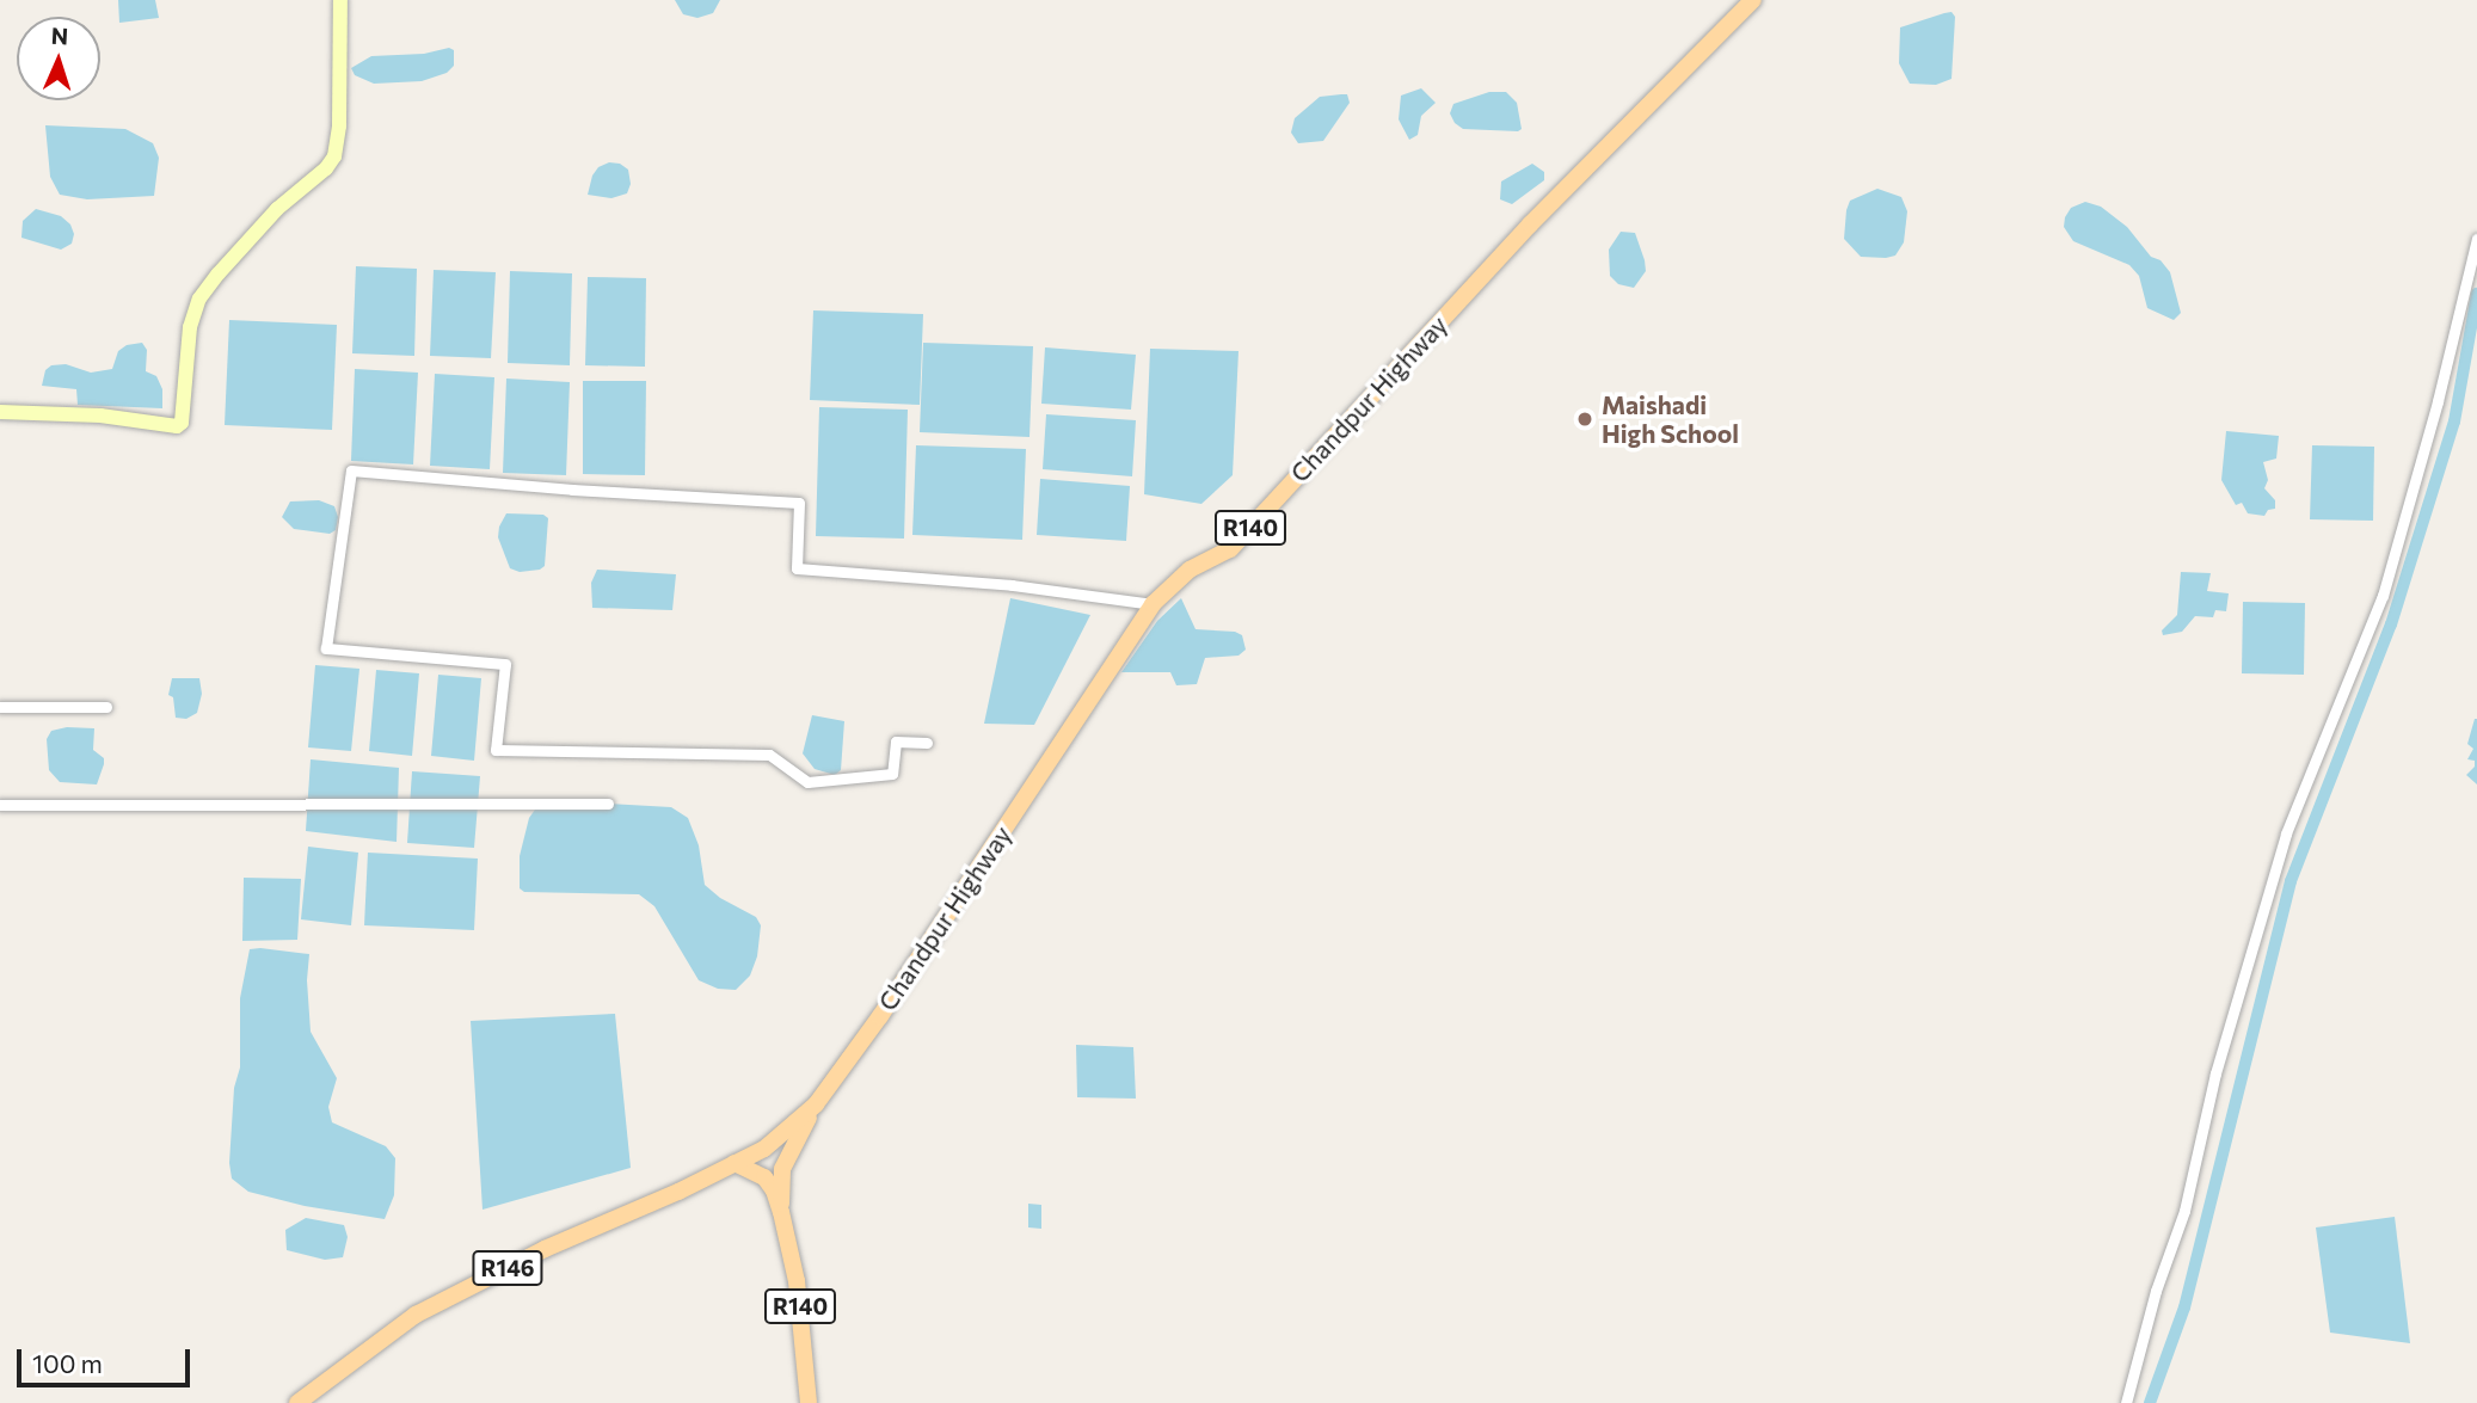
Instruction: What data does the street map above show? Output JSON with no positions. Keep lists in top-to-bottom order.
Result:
{
  "streets": {
    "main road": ["Chandpur Highway", "R140", "R146"]
  },
  "crossings": [
    ["Chandpur Highway", "R140"],
    ["R140", "R146"]
  ],
  "places": ["Maishadi High School"],
  "scale_bar": "100 m",
  "north": "top"
}
